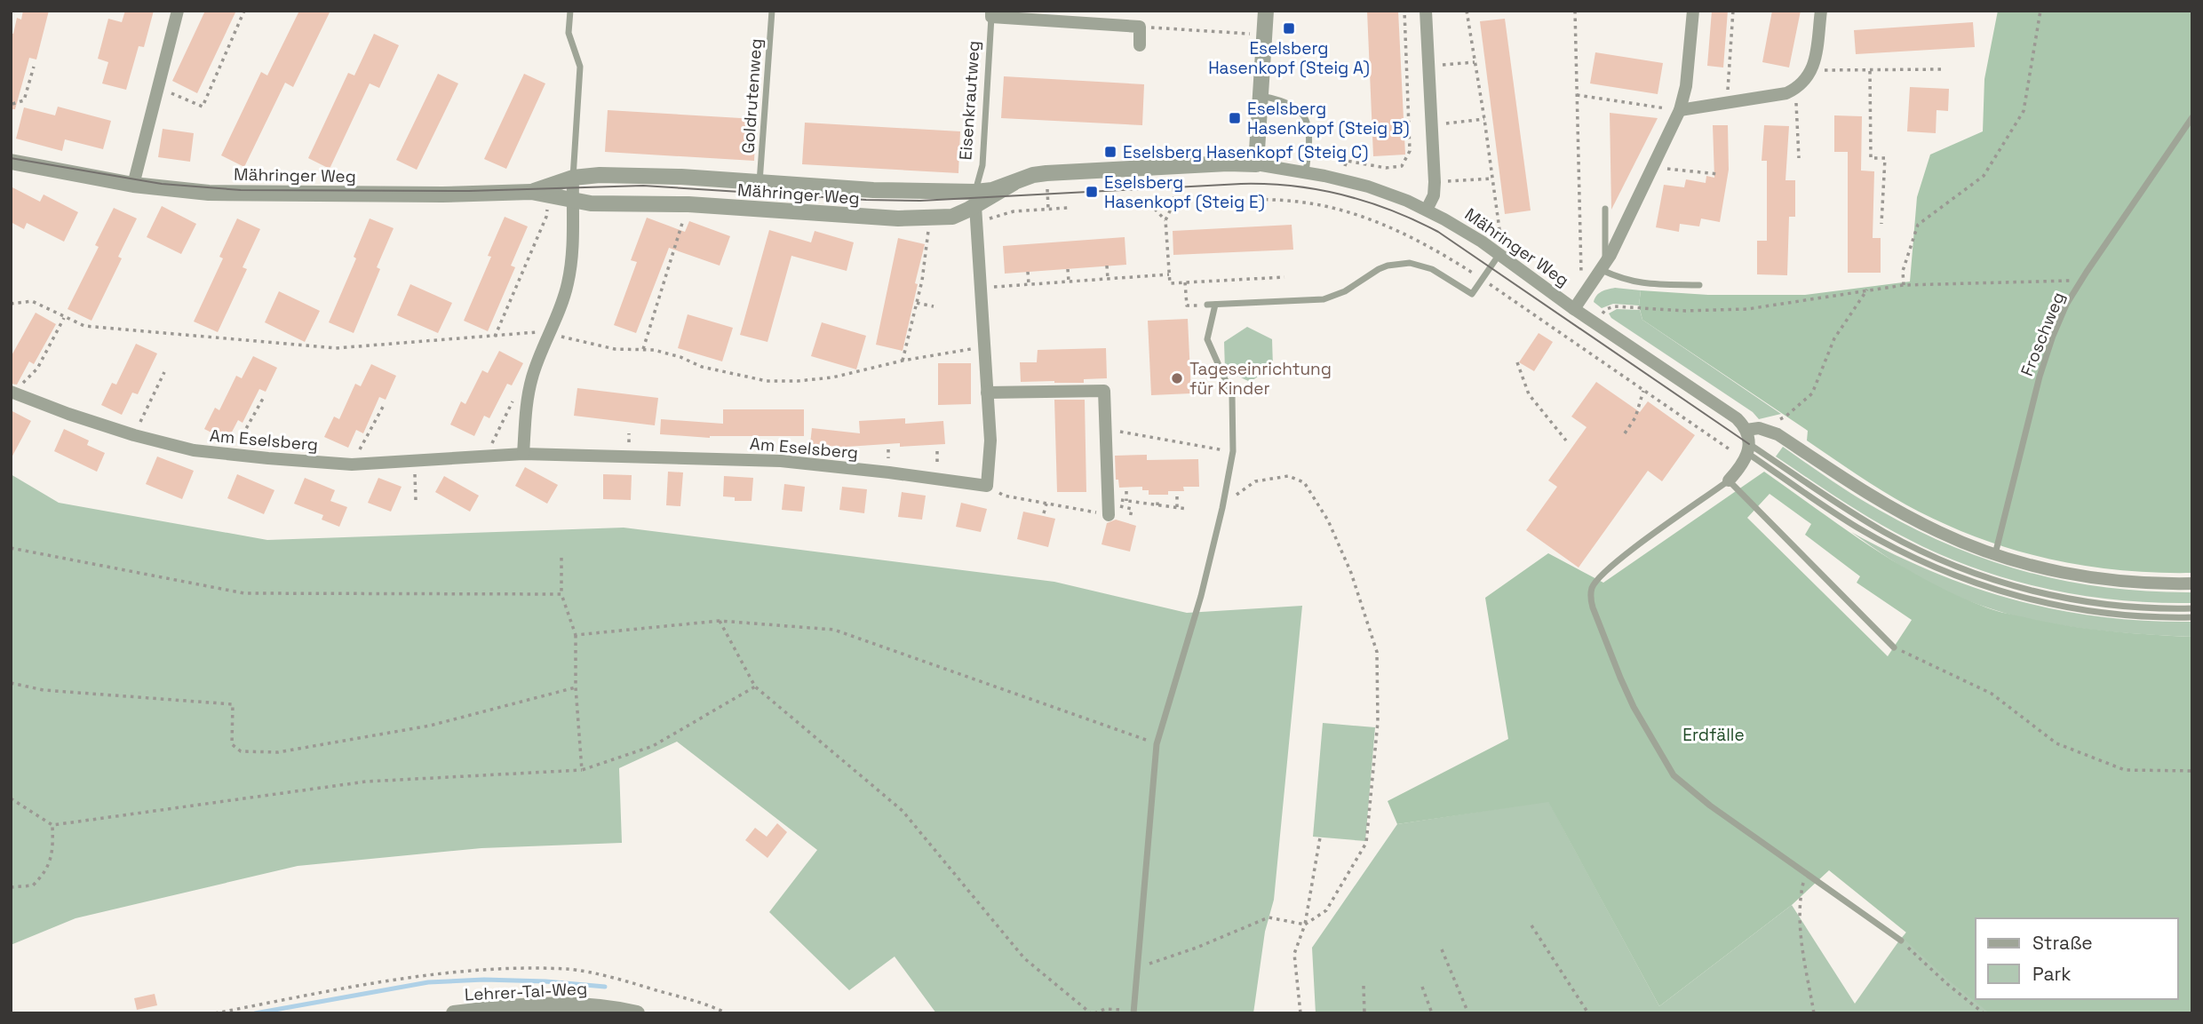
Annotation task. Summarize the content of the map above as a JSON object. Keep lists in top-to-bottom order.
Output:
{
  "streets": {
    "street": ["Mähringer Weg", "Am Eselsberg", "Lehrer-Tal-Weg"],
    "lane": ["Goldrutenweg", "Eisenkrautweg", "Froschweg"]
  },
  "crossings": [
    ["Goldrutenweg", "Mähringer Weg"],
    ["Eisenkrautweg", "Mähringer Weg"]
  ],
  "parks": ["Erdfälle"],
  "places": {
    "transit": [
      "Eselsberg Hasenkopf (Steig A)",
      "Eselsberg Hasenkopf (Steig B)",
      "Eselsberg Hasenkopf (Steig C)",
      "Eselsberg Hasenkopf (Steig E)"
    ],
    "other": ["Tageseinrichtung für Kinder"]
  },
  "legend": ["Straße", "Park"]
}
